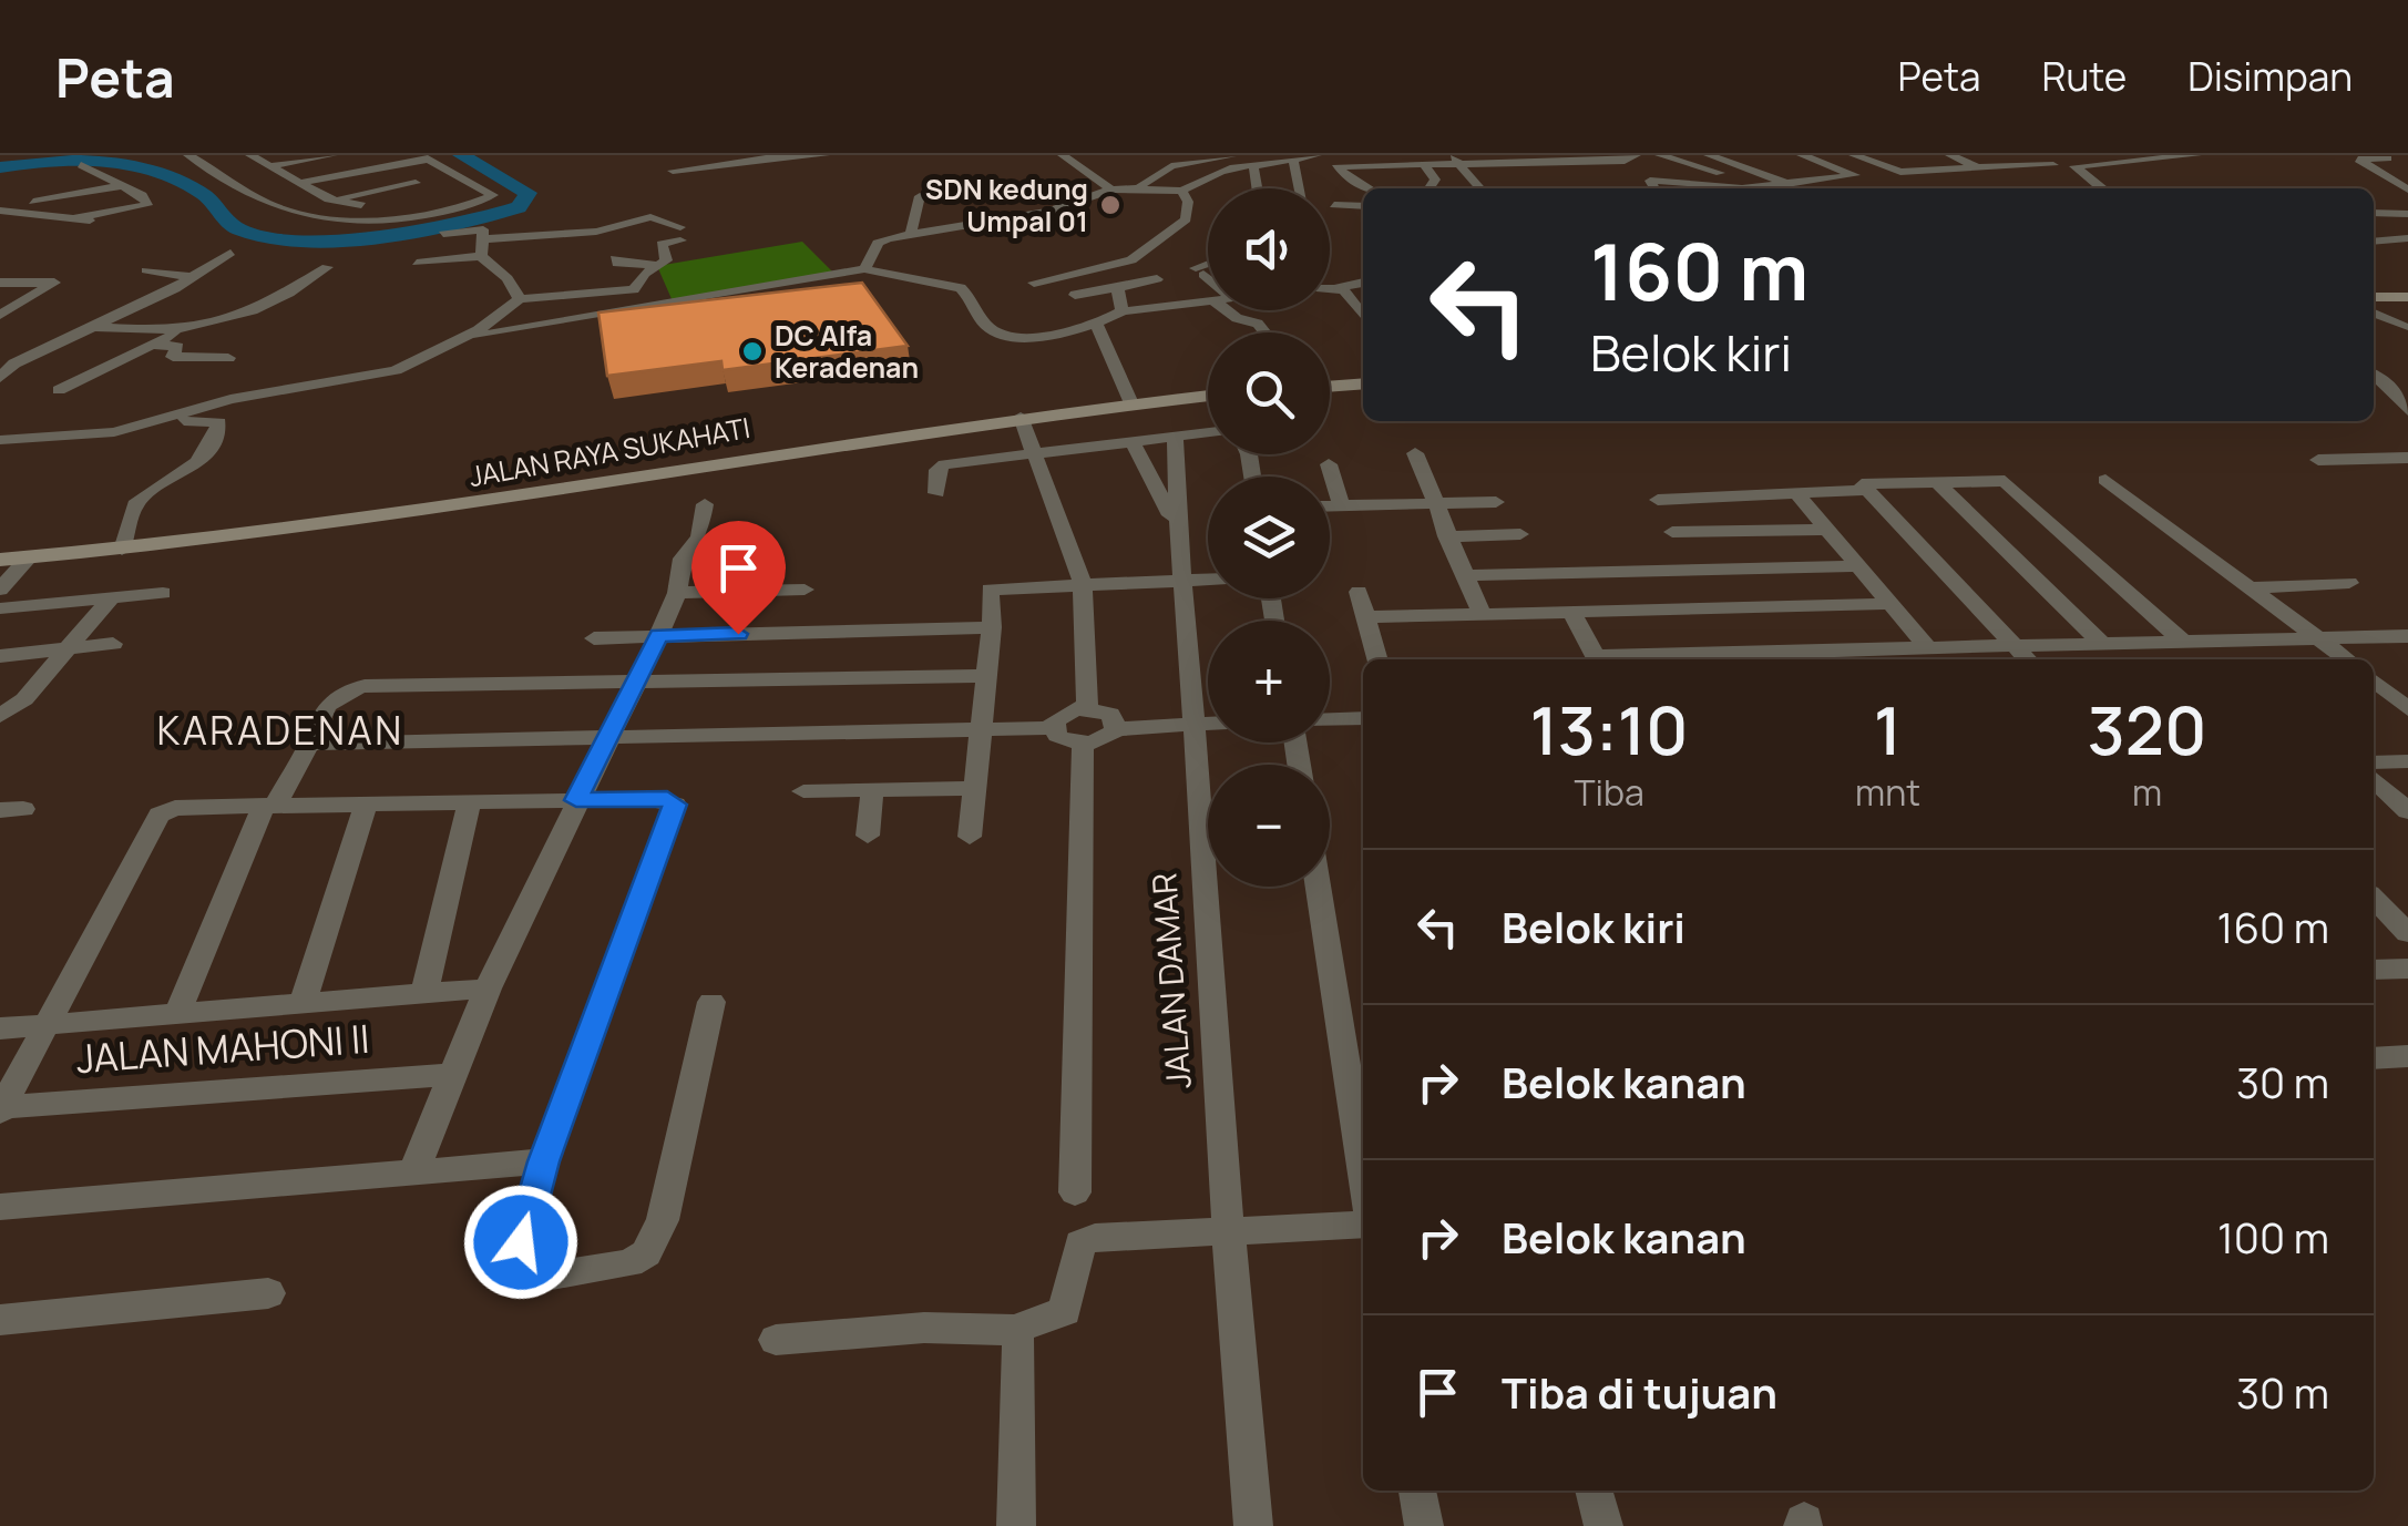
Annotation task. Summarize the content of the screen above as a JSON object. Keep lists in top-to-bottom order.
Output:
{
  "streets": {
    "main road": ["JALAN RAYA SUKAHATI"],
    "street": ["JALAN DAMAR", "JALAN MAHONI II"]
  },
  "districts": ["KARADENAN"],
  "places": ["SDN kedung Umpal 01", "DC Alfa Keradenan"],
  "page": {
    "header": "Peta",
    "nav": ["Peta", "Rute", "Disimpan"],
    "map_buttons": ["+", "−"],
    "turn": ["160 m", "Belok kiri"],
    "eta": [
      "13:10",
      "Tiba",
      "1",
      "mnt",
      "320",
      "m"
    ],
    "list": [
      {
        "name": "Belok kiri",
        "value": "160 m"
      },
      {
        "name": "Belok kanan",
        "value": "30 m"
      },
      {
        "name": "Belok kanan",
        "value": "100 m"
      },
      {
        "name": "Tiba di tujuan",
        "value": "30 m"
      }
    ]
  }
}
